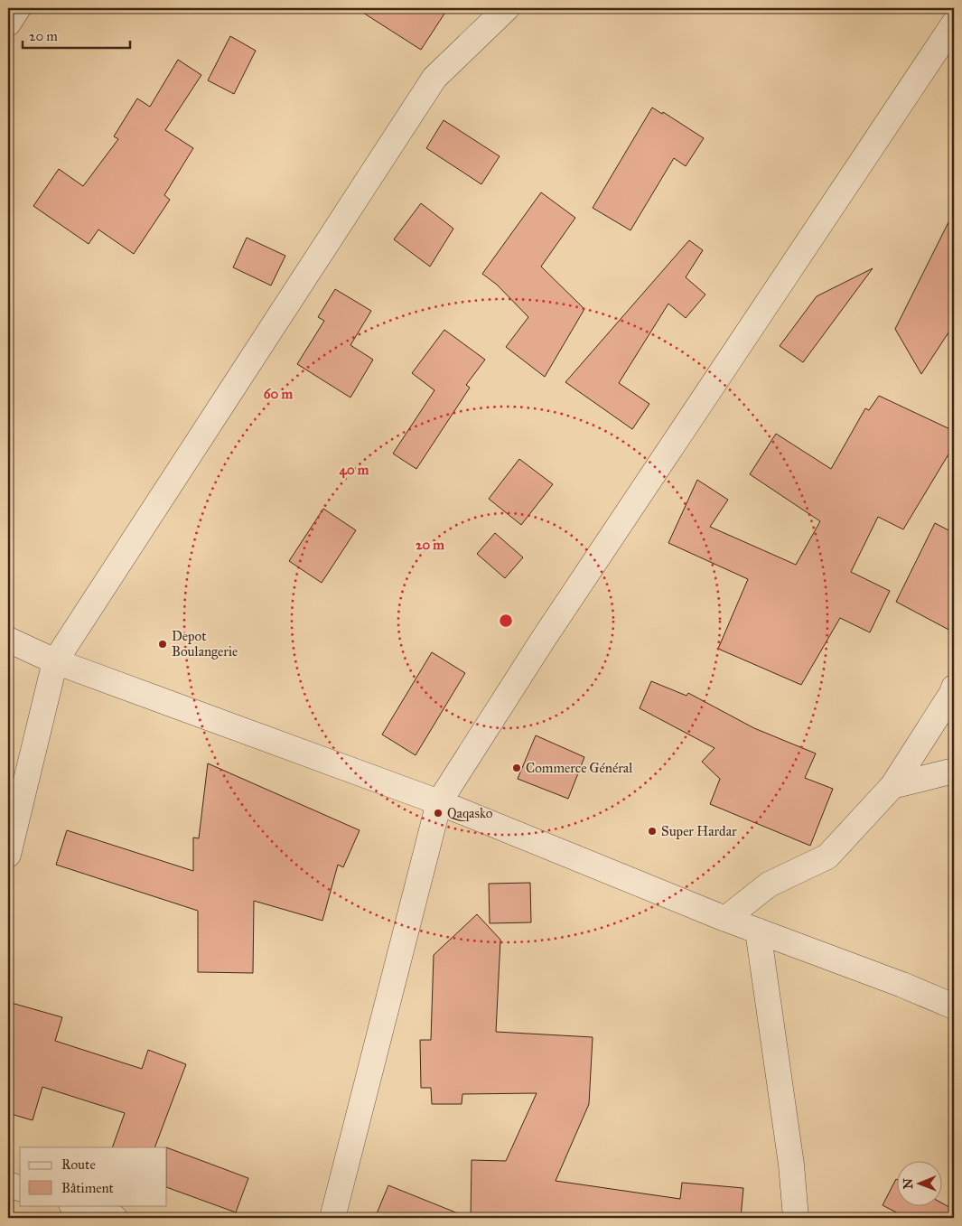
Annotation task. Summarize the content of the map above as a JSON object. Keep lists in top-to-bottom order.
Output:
{
  "places": [
    "Depot Boulangerie",
    "Commerce Général",
    "Qaqasko",
    "Super Hardar"
  ],
  "legend": ["Route", "Bâtiment"],
  "scale_bar": "20 m",
  "north": "left",
  "rings": ["60 m", "40 m", "20 m"]
}
